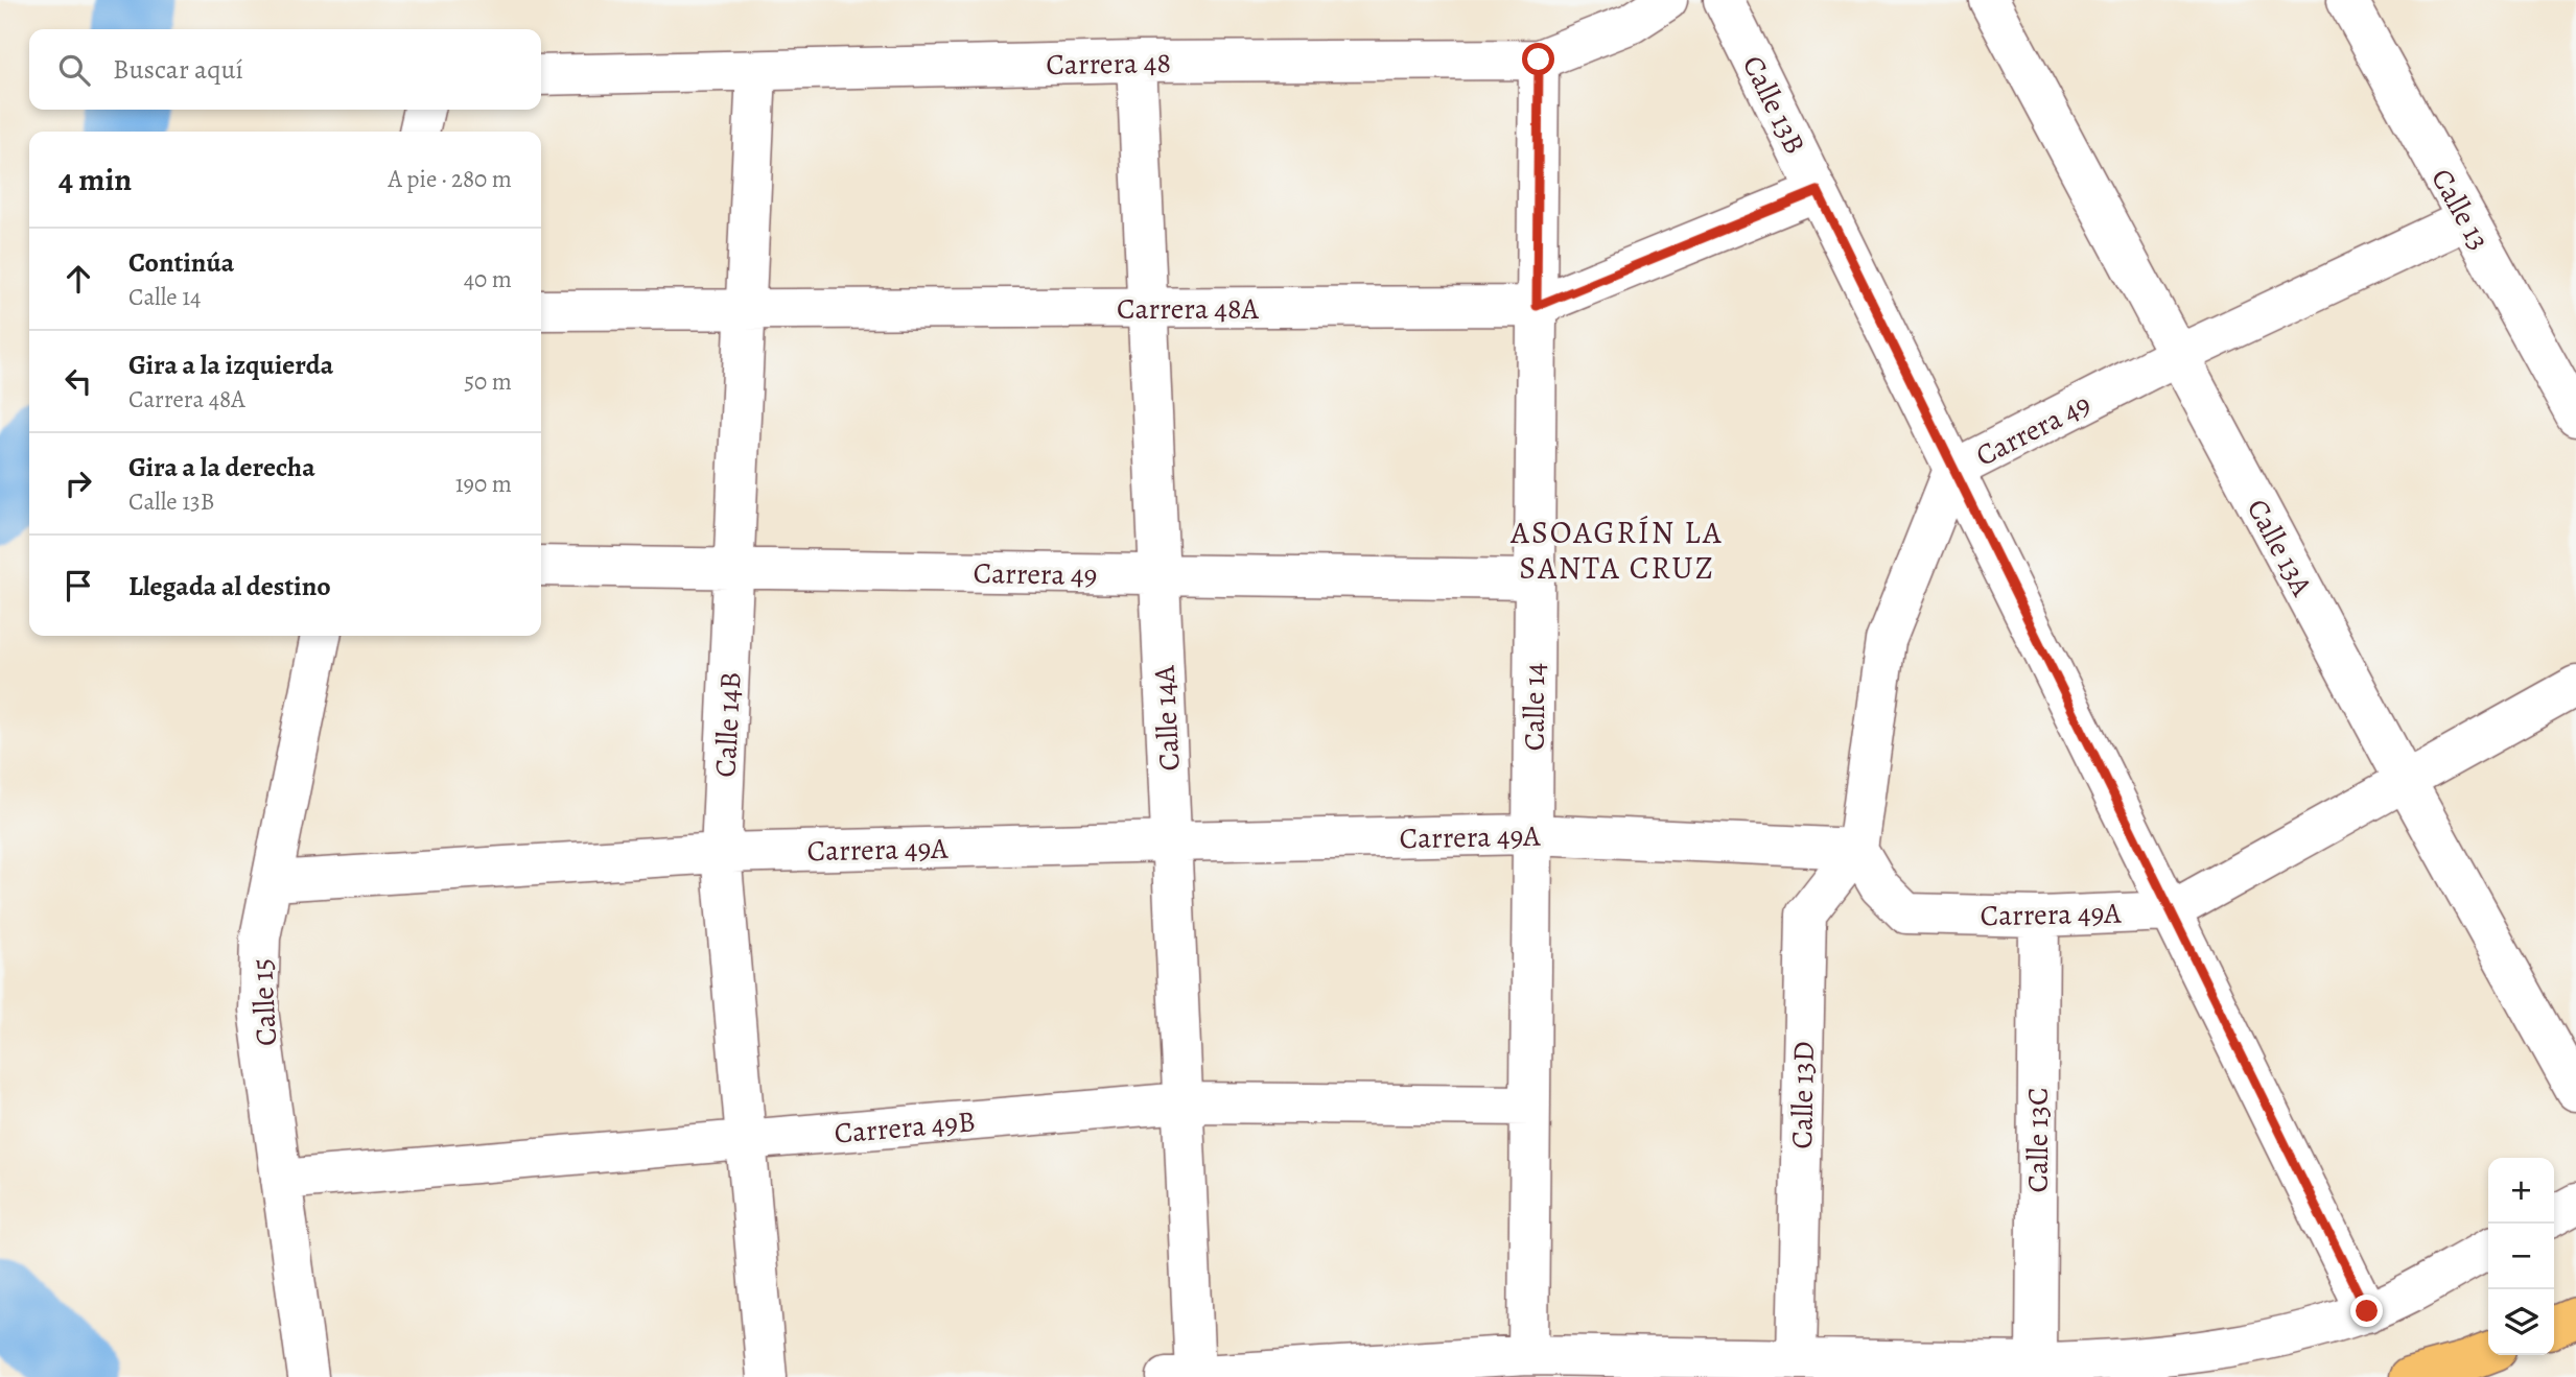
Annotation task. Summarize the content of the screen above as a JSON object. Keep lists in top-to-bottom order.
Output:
{
  "streets": {
    "street": [
      "Carrera 48",
      "Calle 13B",
      "Calle 13",
      "Carrera 48A",
      "Carrera 49",
      "Calle 13A",
      "Calle 14",
      "Calle 14A",
      "Calle 14B",
      "Carrera 49A",
      "Calle 15",
      "Calle 13D",
      "Carrera 49B",
      "Calle 13C"
    ]
  },
  "crossings": [
    ["Carrera 48", "Calle 14"],
    ["Carrera 48", "Calle 14A"],
    ["Carrera 48", "Calle 14B"],
    ["Calle 13B", "Carrera 48A"],
    ["Calle 13B", "Carrera 49"],
    ["Calle 13B", "Carrera 49A"],
    ["Calle 13", "Carrera 49"],
    ["Carrera 48A", "Calle 14"],
    ["Carrera 48A", "Calle 14A"],
    ["Carrera 48A", "Calle 14B"],
    ["Carrera 49", "Calle 13A"],
    ["Carrera 49", "Calle 14"],
    ["Carrera 49", "Calle 14A"],
    ["Carrera 49", "Calle 14B"],
    ["Carrera 49", "Carrera 49A"],
    ["Carrera 49", "Calle 13D"],
    ["Calle 13A", "Carrera 49A"],
    ["Calle 14", "Carrera 49A"],
    ["Calle 14", "Carrera 49B"],
    ["Calle 14A", "Carrera 49A"],
    ["Calle 14A", "Carrera 49B"],
    ["Calle 14B", "Carrera 49A"],
    ["Calle 14B", "Carrera 49B"],
    ["Carrera 49A", "Calle 15"],
    ["Carrera 49A", "Calle 13D"],
    ["Carrera 49A", "Calle 13C"],
    ["Calle 15", "Carrera 49B"]
  ],
  "districts": ["ASOAGRÍN LA SANTA CRUZ"],
  "page": {
    "search": "Buscar aquí",
    "heading": ["4 min", "A pie · 280 m"],
    "list": [
      ["Continúa", "Calle 14", "40 m"],
      ["Gira a la izquierda", "Carrera 48A", "50 m"],
      ["Gira a la derecha", "Calle 13B", "190 m"],
      "Llegada al destino"
    ],
    "map_buttons": ["+", "−"]
  }
}
